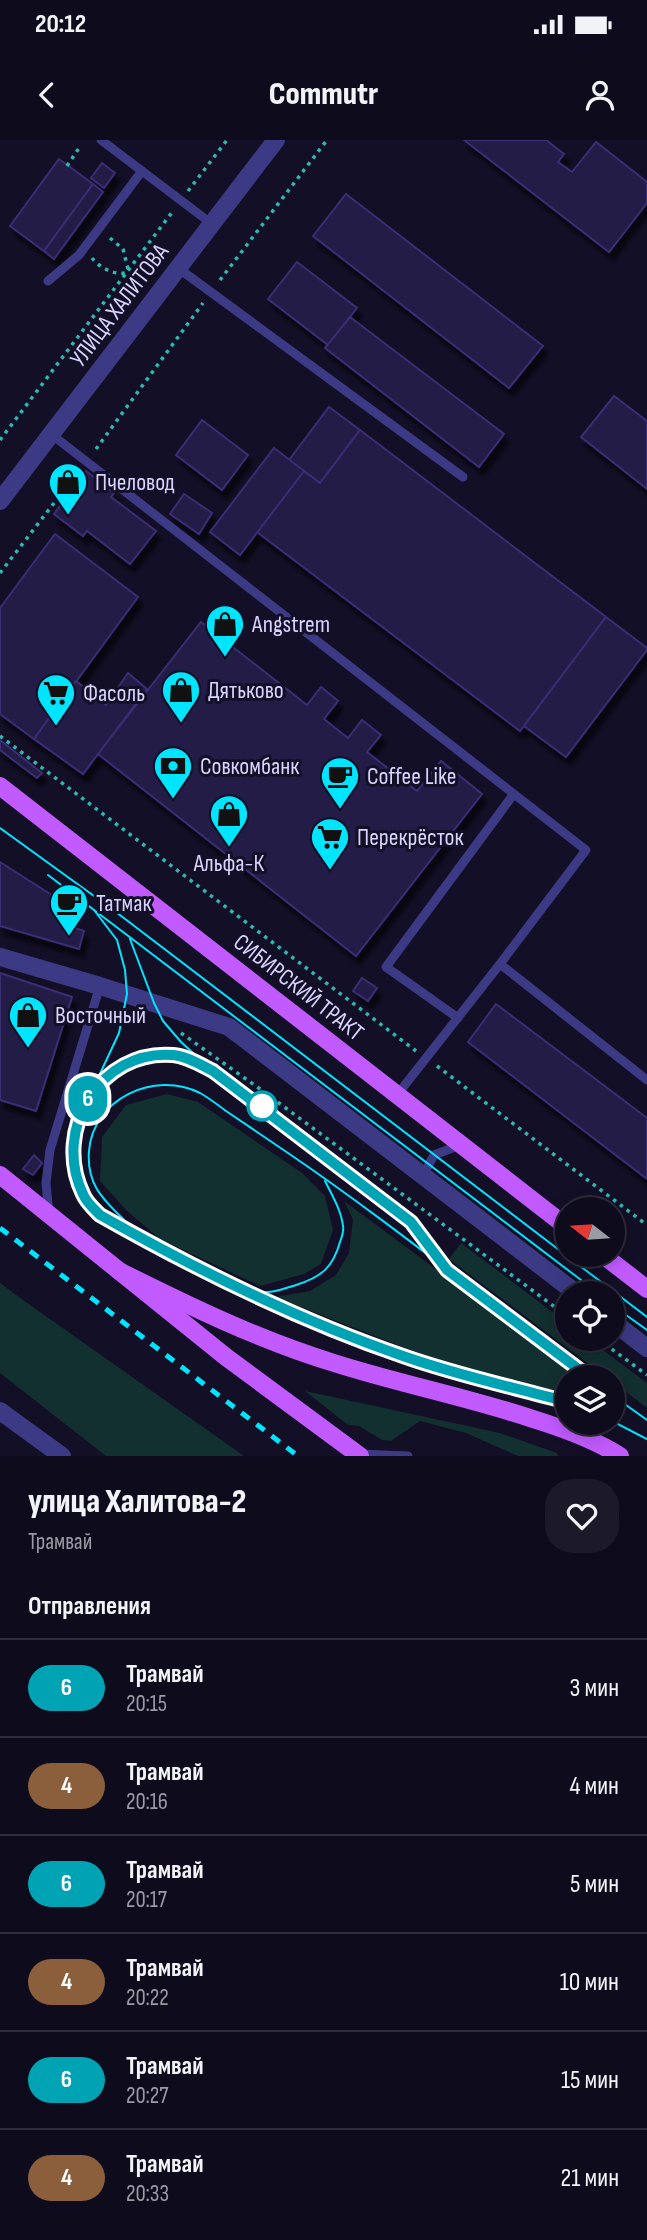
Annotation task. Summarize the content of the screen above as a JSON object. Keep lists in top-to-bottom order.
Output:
{
  "streets": {
    "main road": ["СИБИРСКИЙ ТРАКТ"],
    "street": ["УЛИЦА ХАЛИТОВА"]
  },
  "places": {
    "shop": [
      "Пчеловод",
      "Angstrem",
      "Дятьково",
      "Альфа-К",
      "Восточный"
    ],
    "supermarket": ["Фасоль", "Перекрёсток"],
    "bank": ["Совкомбанк"],
    "cafe": ["Coffee Like", "Татмак"]
  },
  "lines": ["tram line 6"],
  "north": "left",
  "page": {
    "status": "20:12",
    "header": "Commutr",
    "on_map": "6",
    "heading": [
      ["улица Халитова-2", "Трамвай"],
      "Отправления"
    ],
    "list": [
      {
        "mark": "6",
        "name": "Трамвай",
        "note": "20:15",
        "value": "3 мин"
      },
      {
        "mark": "4",
        "name": "Трамвай",
        "note": "20:16",
        "value": "4 мин"
      },
      {
        "mark": "6",
        "name": "Трамвай",
        "note": "20:17",
        "value": "5 мин"
      },
      {
        "mark": "4",
        "name": "Трамвай",
        "note": "20:22",
        "value": "10 мин"
      },
      {
        "mark": "6",
        "name": "Трамвай",
        "note": "20:27",
        "value": "15 мин"
      },
      {
        "mark": "4",
        "name": "Трамвай",
        "note": "20:33",
        "value": "21 мин"
      }
    ]
  }
}
